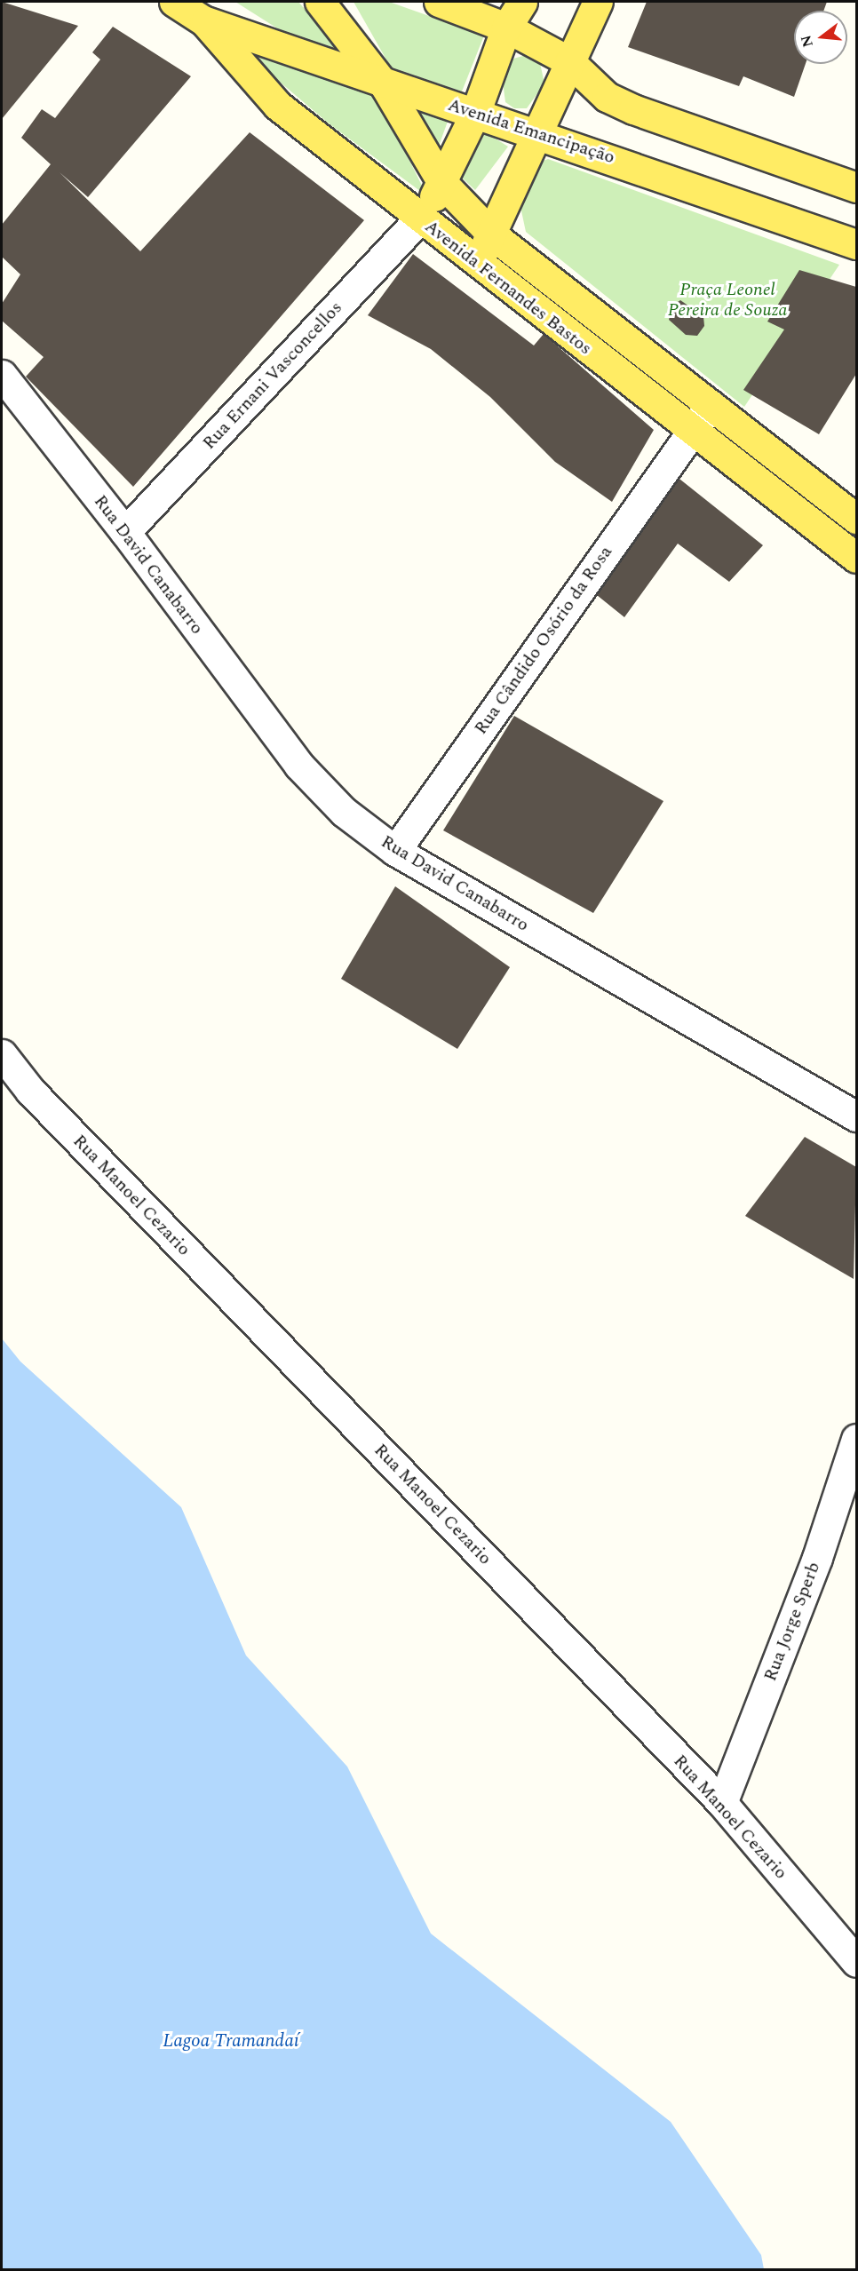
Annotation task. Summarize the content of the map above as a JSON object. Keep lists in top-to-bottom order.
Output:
{
  "streets": {
    "main road": ["Avenida Emancipação", "Avenida Fernandes Bastos"],
    "street": [
      "Rua Ernani Vasconcellos",
      "Rua David Canabarro",
      "Rua Cândido Osório da Rosa",
      "Rua Manoel Cezario",
      "Rua Jorge Sperb"
    ]
  },
  "crossings": [
    ["Avenida Emancipação", "Avenida Fernandes Bastos"],
    ["Avenida Fernandes Bastos", "Rua Ernani Vasconcellos"],
    ["Avenida Fernandes Bastos", "Rua Cândido Osório da Rosa"],
    ["Rua Ernani Vasconcellos", "Rua David Canabarro"],
    ["Rua David Canabarro", "Rua Cândido Osório da Rosa"],
    ["Rua Manoel Cezario", "Rua Jorge Sperb"]
  ],
  "water": ["Lagoa Tramandaí"],
  "parks": ["Praça Leonel Pereira de Souza"],
  "north": "left"
}
